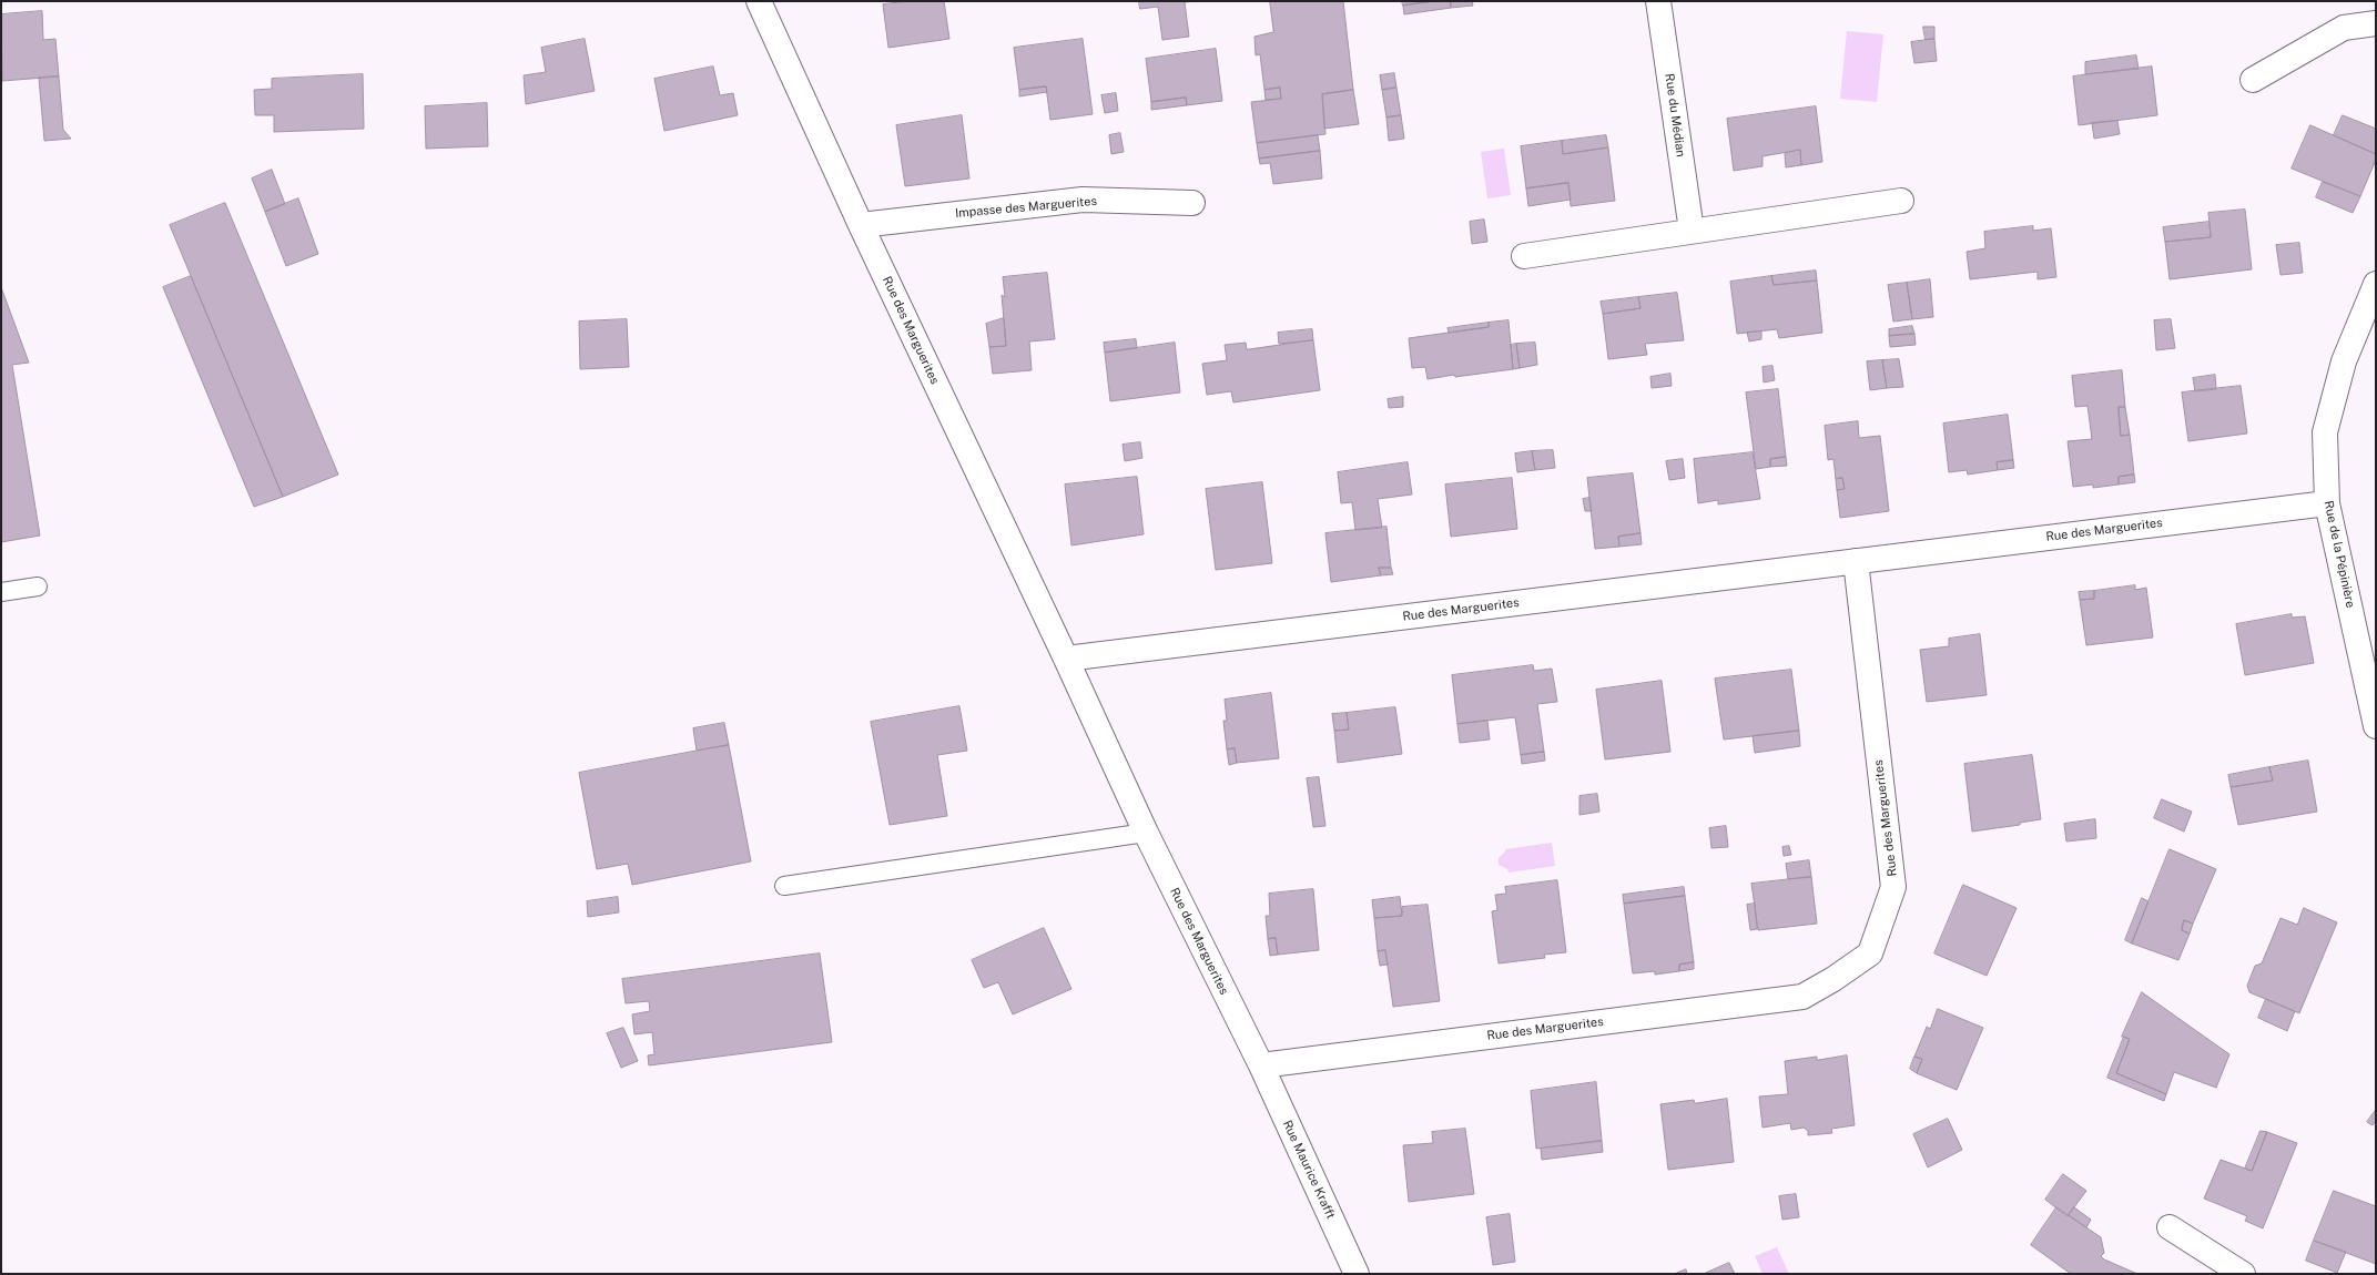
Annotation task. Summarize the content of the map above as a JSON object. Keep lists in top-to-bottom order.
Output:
{
  "streets": {
    "street": [
      "Rue du Médian",
      "Impasse des Marguerites",
      "Rue des Marguerites",
      "Rue de la Pépinière",
      "Rue Maurice Krafft"
    ]
  },
  "crossings": [
    ["Impasse des Marguerites", "Rue des Marguerites"],
    ["Rue des Marguerites", "Rue de la Pépinière"],
    ["Rue des Marguerites", "Rue Maurice Krafft"]
  ]
}
